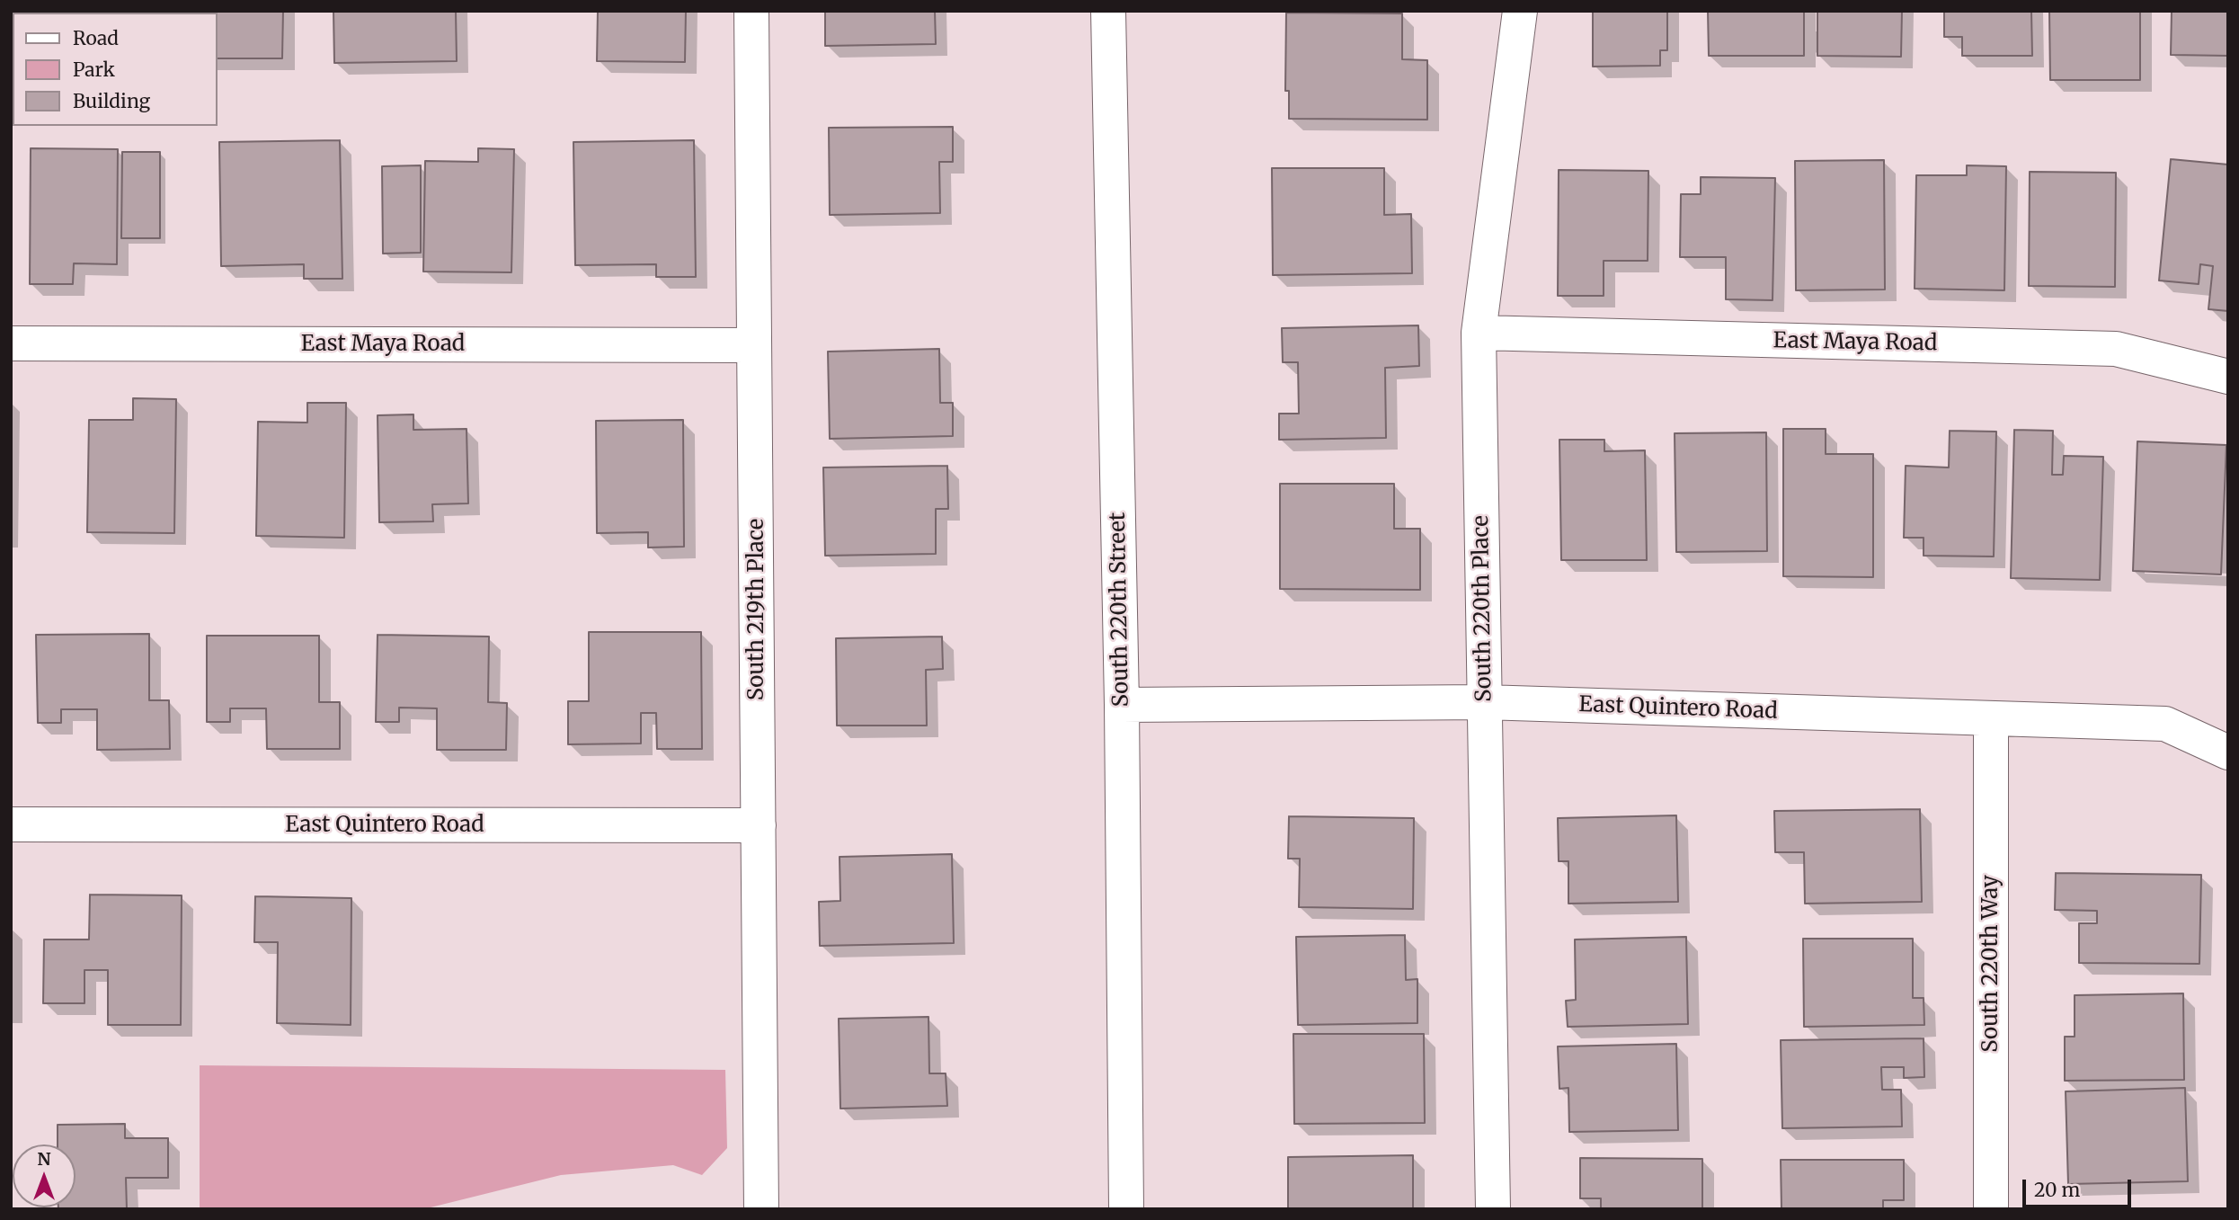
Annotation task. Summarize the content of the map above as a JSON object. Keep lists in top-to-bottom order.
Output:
{
  "streets": {
    "street": [
      "East Maya Road",
      "South 220th Place",
      "South 219th Place",
      "South 220th Street",
      "East Quintero Road",
      "South 220th Way"
    ]
  },
  "crossings": [
    ["East Maya Road", "South 220th Place"],
    ["East Maya Road", "South 219th Place"],
    ["South 220th Place", "East Quintero Road"],
    ["South 219th Place", "East Quintero Road"],
    ["South 220th Street", "East Quintero Road"],
    ["East Quintero Road", "South 220th Way"]
  ],
  "legend": ["Road", "Park", "Building"],
  "scale_bar": "20 m",
  "north": "top"
}
